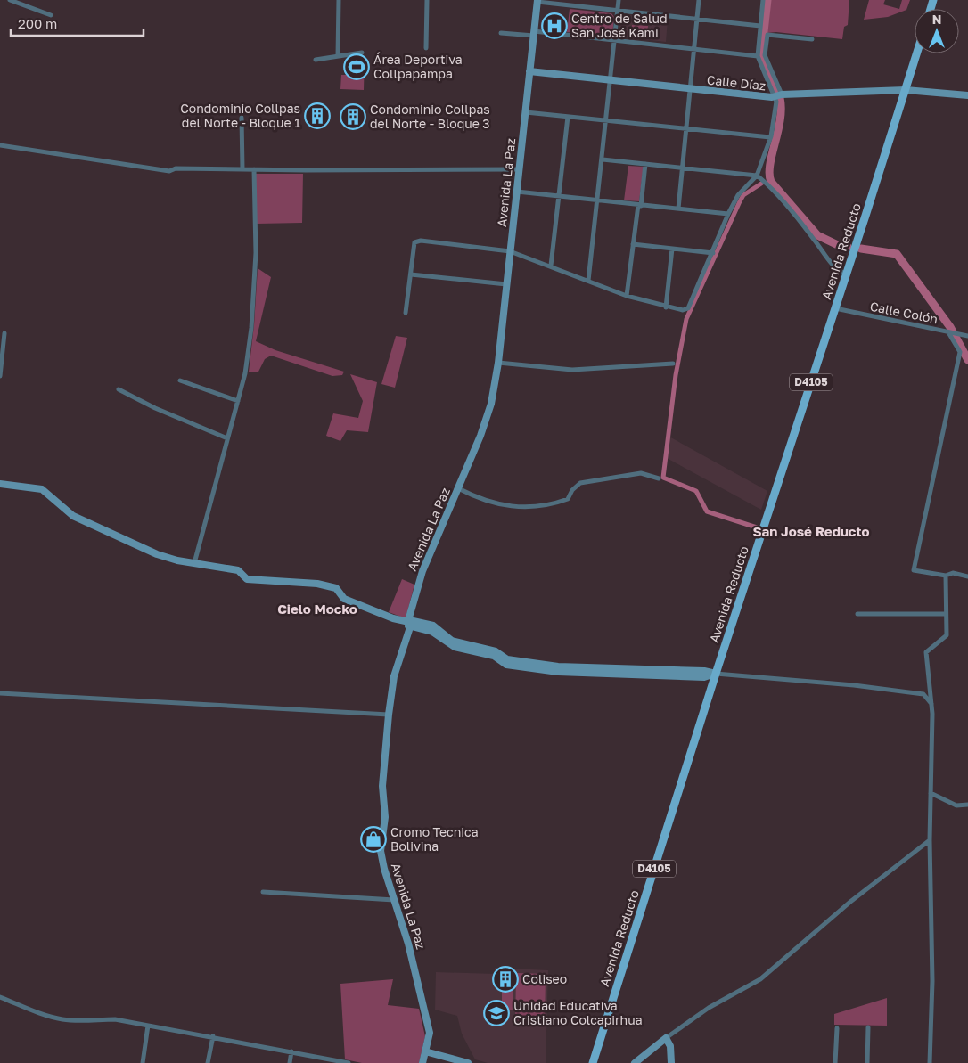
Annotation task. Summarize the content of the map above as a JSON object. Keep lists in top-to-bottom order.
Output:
{
  "streets": {
    "main road": [
      "Calle Díaz",
      "Avenida La Paz",
      "Avenida Reducto",
      "D4105"
    ],
    "street": ["Calle Colón"]
  },
  "crossings": [
    ["Calle Díaz", "Avenida La Paz"],
    ["Calle Díaz", "Avenida Reducto"],
    ["Avenida Reducto", "Calle Colón"]
  ],
  "districts": ["San José Reducto", "Cielo Mocko"],
  "places": {
    "hospital": ["Centro de Salud San José Kami"],
    "sports": ["Área Deportiva Collpapampa"],
    "building": ["Condominio Collpas del Norte - Bloque 1", "Condominio Collpas del Norte - Bloque 3", "Coliseo"],
    "shop": ["Cromo Tecnica Bolivina"],
    "school or university": ["Unidad Educativa Cristiano Colcapirhua"]
  },
  "scale_bar": "200 m",
  "north": "top"
}
